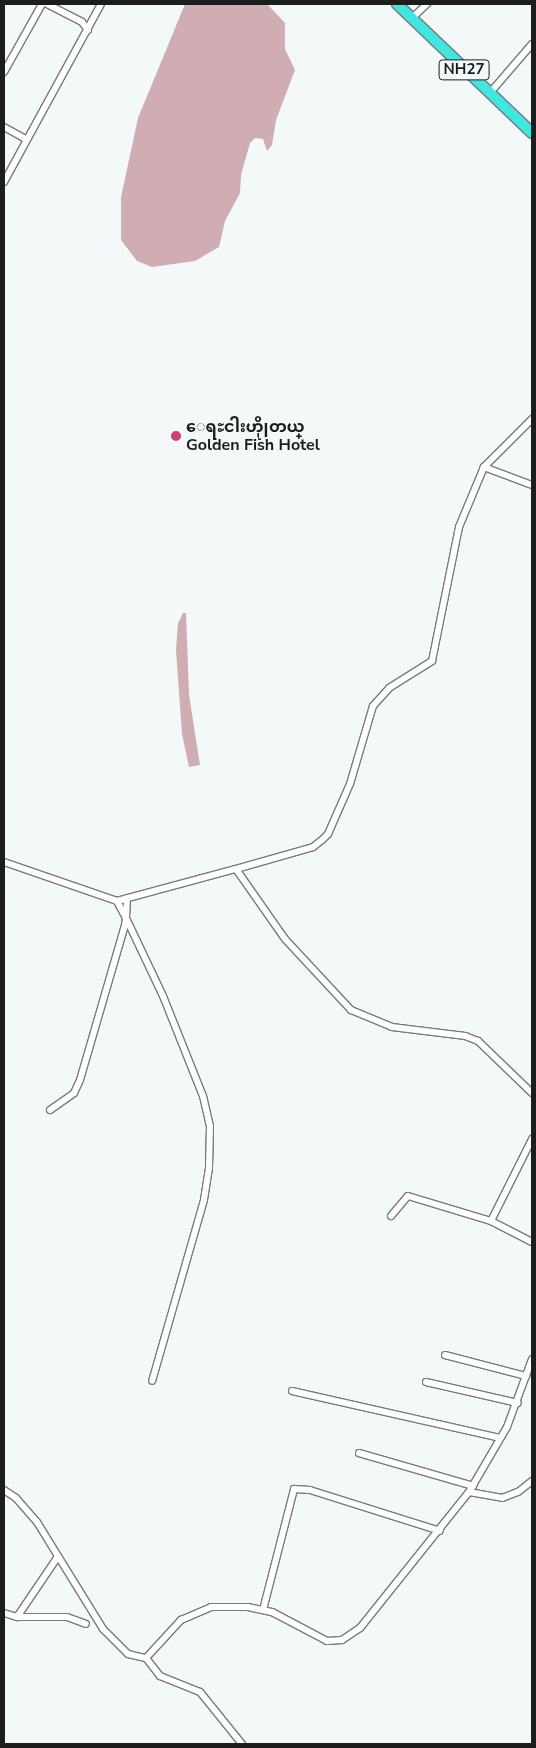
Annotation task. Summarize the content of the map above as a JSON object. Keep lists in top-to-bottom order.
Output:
{
  "streets": {
    "highway": ["NH27"]
  },
  "places": ["ေရႊငါးဟိုုတယ္ Golden Fish Hotel"]
}
